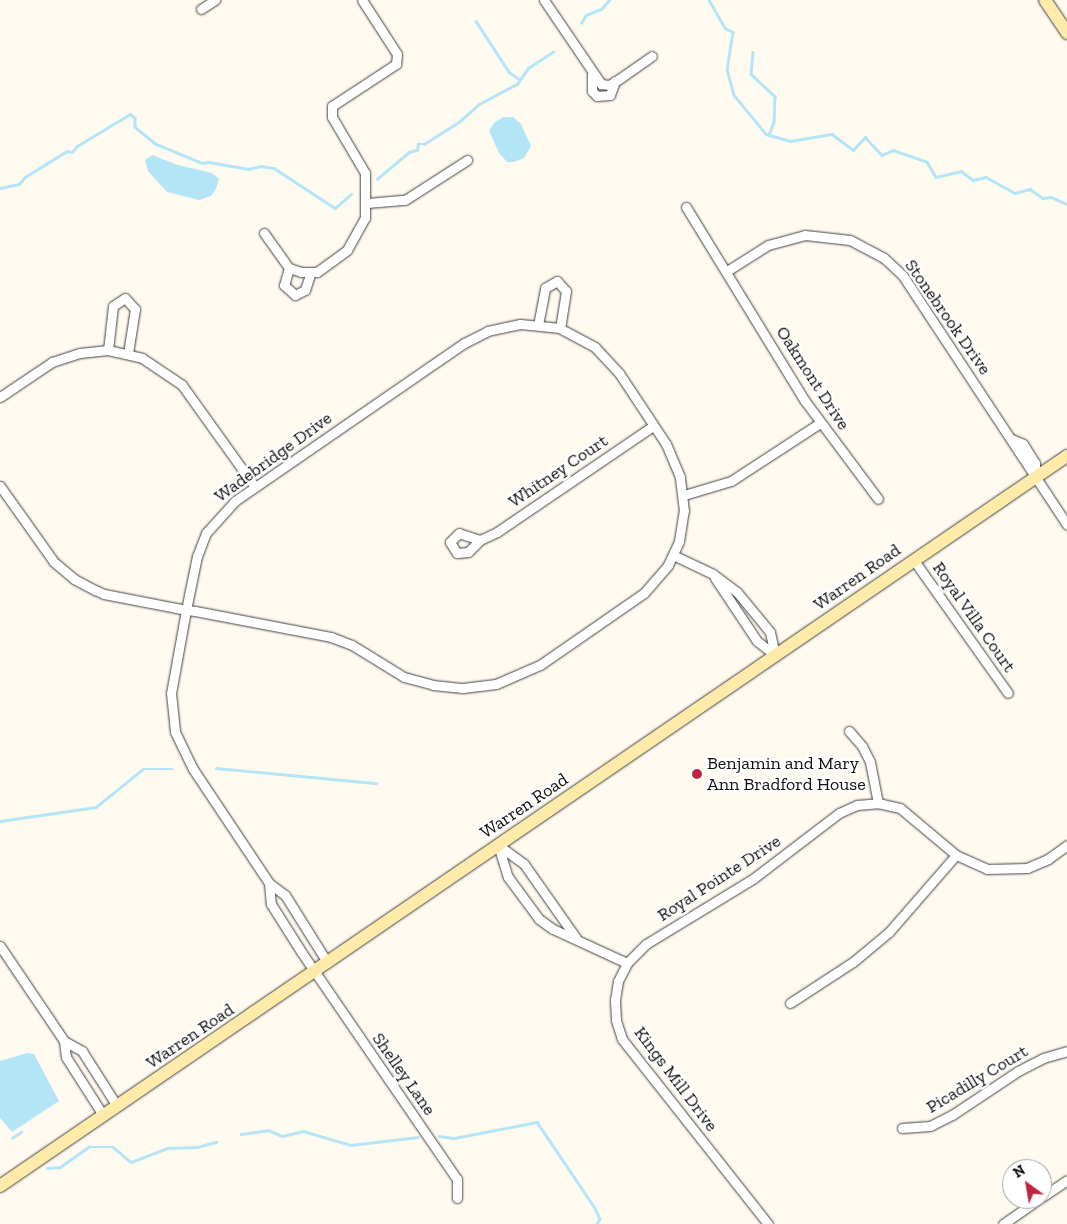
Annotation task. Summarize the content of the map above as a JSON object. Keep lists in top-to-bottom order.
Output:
{
  "streets": {
    "street": [
      "Stonebrook Drive",
      "Oakmont Drive",
      "Wadebridge Drive",
      "Whitney Court",
      "Warren Road",
      "Royal Villa Court",
      "Royal Pointe Drive",
      "Shelley Lane",
      "Kings Mill Drive",
      "Picadilly Court"
    ]
  },
  "crossings": [
    ["Stonebrook Drive", "Oakmont Drive"],
    ["Stonebrook Drive", "Warren Road"],
    ["Wadebridge Drive", "Whitney Court"],
    ["Wadebridge Drive", "Warren Road"],
    ["Wadebridge Drive", "Shelley Lane"],
    ["Warren Road", "Royal Villa Court"],
    ["Warren Road", "Shelley Lane"],
    ["Royal Pointe Drive", "Kings Mill Drive"]
  ],
  "places": ["Benjamin and Mary Ann Bradford House"],
  "north": "top left"
}
